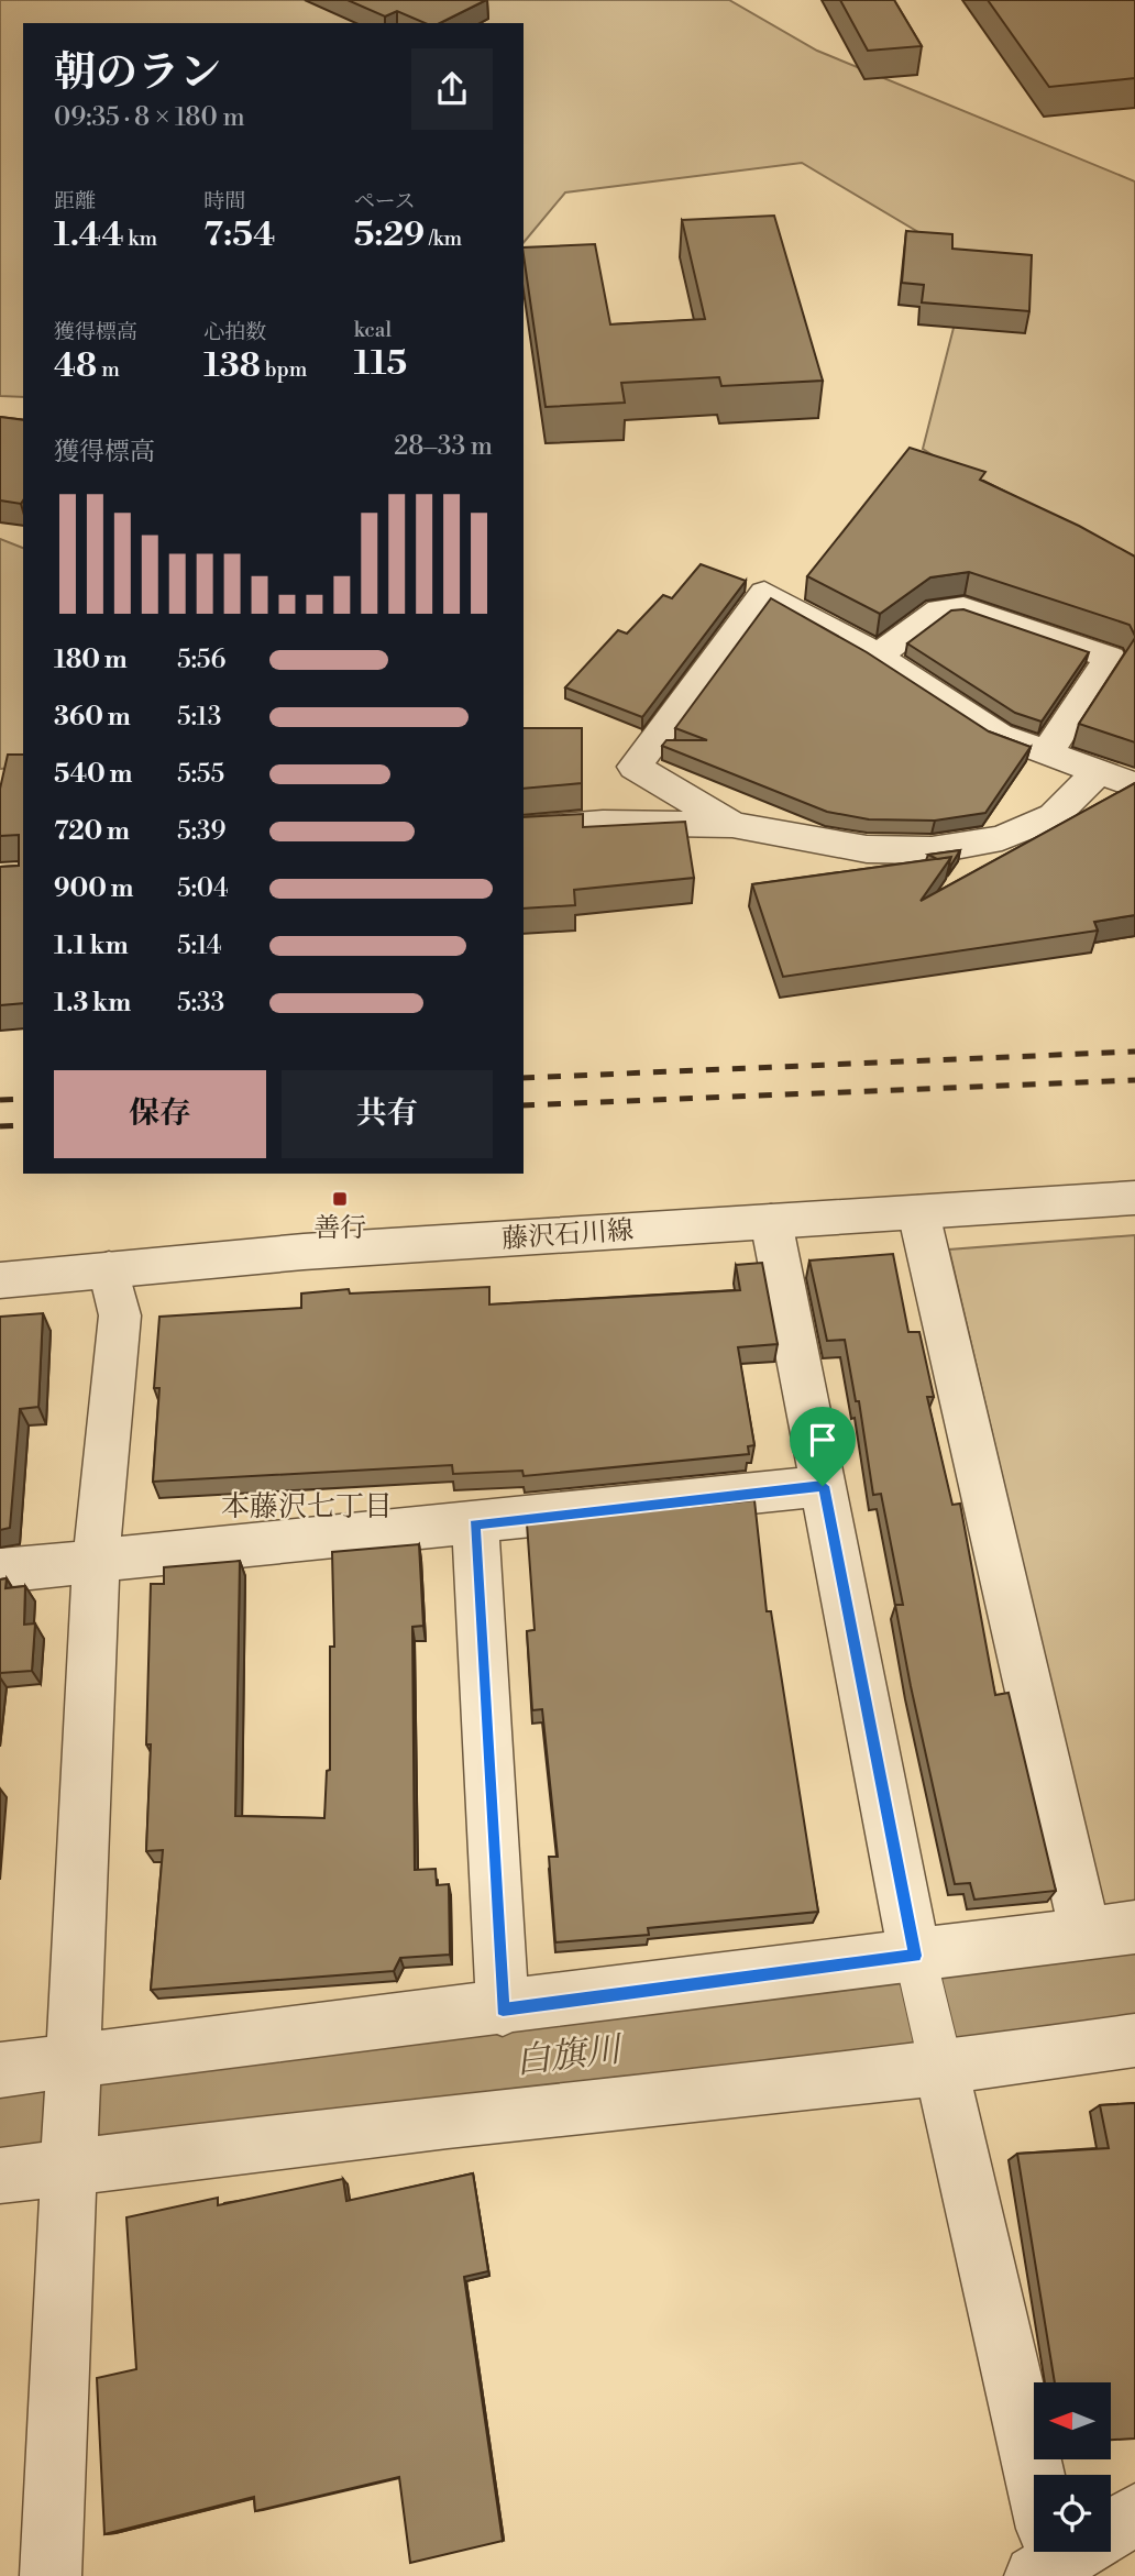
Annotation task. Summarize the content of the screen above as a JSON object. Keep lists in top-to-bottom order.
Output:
{
  "streets": {
    "street": ["藤沢石川線"]
  },
  "districts": ["本藤沢七丁目"],
  "water": ["白旗川"],
  "places": {
    "transit": ["善行"]
  },
  "north": "left",
  "page": {
    "heading": ["朝のラン", "09:35 · 8 × 180 m"],
    "stats": [
      ["距離", "1.44 km"],
      ["時間", "7:54"],
      ["ペース", "5:29 /km"],
      ["獲得標高", "48 m"],
      ["心拍数", "138 bpm"],
      ["kcal", "115"]
    ],
    "chart": ["獲得標高", "28–33 m"],
    "list": [
      {
        "name": "180 m",
        "note": "5:56"
      },
      {
        "name": "360 m",
        "note": "5:13"
      },
      {
        "name": "540 m",
        "note": "5:55"
      },
      {
        "name": "720 m",
        "note": "5:39"
      },
      {
        "name": "900 m",
        "note": "5:04"
      },
      {
        "name": "1.1 km",
        "note": "5:14"
      },
      {
        "name": "1.3 km",
        "note": "5:33"
      }
    ],
    "buttons": ["保存", "共有"]
  }
}
